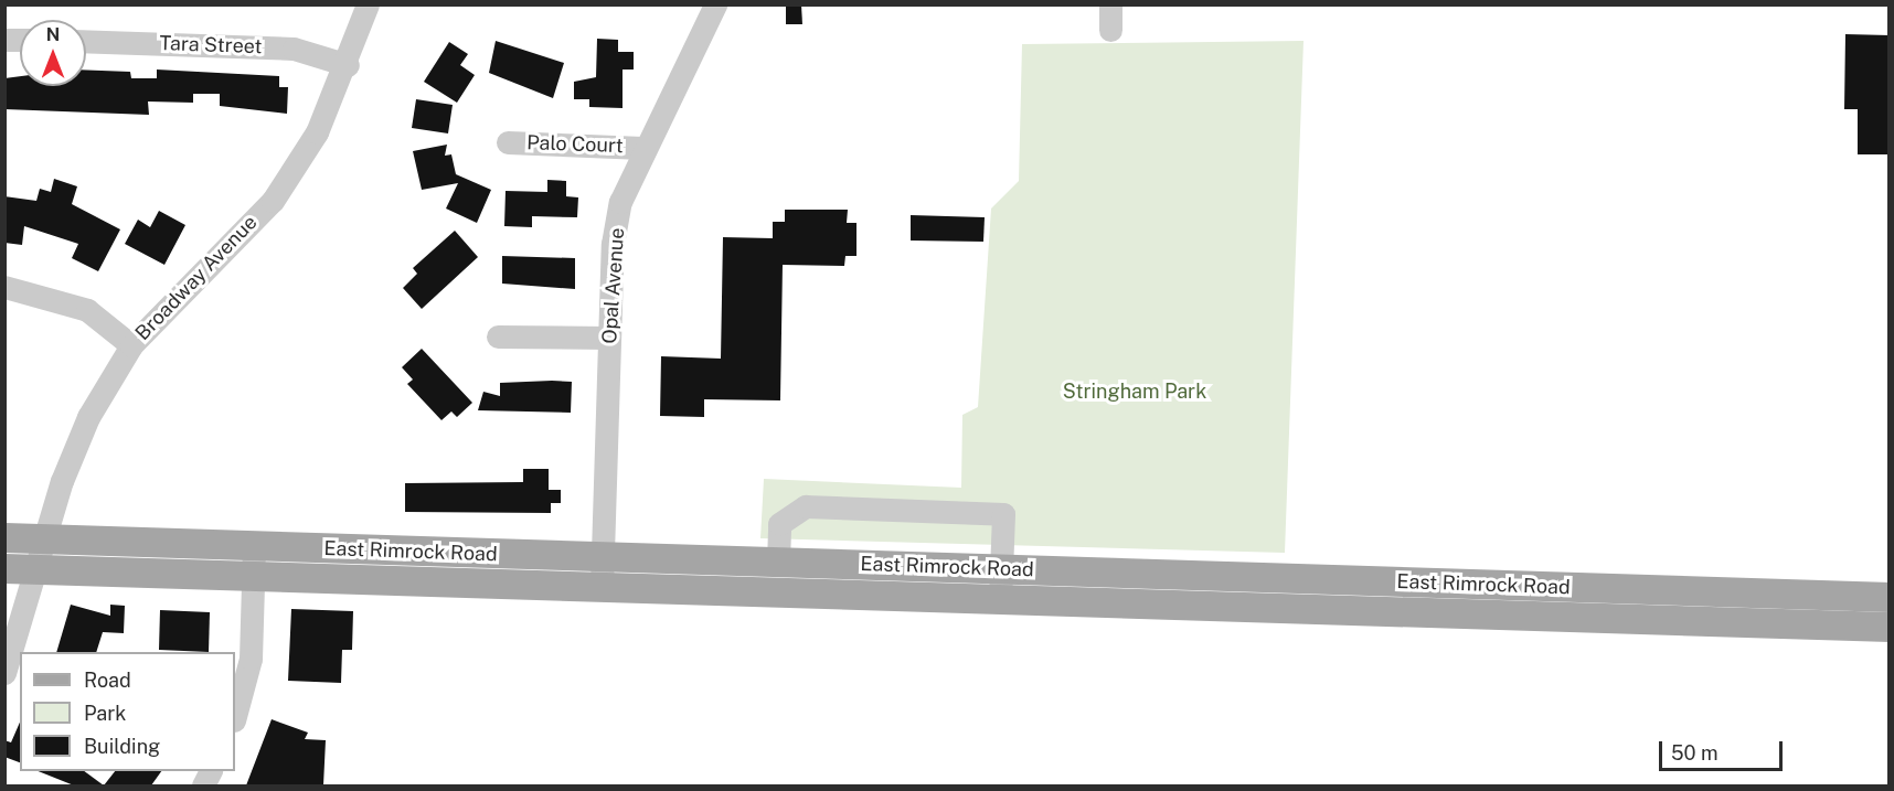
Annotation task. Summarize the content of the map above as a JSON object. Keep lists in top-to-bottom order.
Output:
{
  "streets": {
    "main road": ["East Rimrock Road"],
    "street": [
      "Tara Street",
      "Palo Court",
      "Broadway Avenue",
      "Opal Avenue"
    ]
  },
  "crossings": [
    ["Tara Street", "Broadway Avenue"],
    ["Palo Court", "Opal Avenue"],
    ["Broadway Avenue", "East Rimrock Road"],
    ["Opal Avenue", "East Rimrock Road"]
  ],
  "parks": ["Stringham Park"],
  "legend": ["Road", "Park", "Building"],
  "scale_bar": "50 m",
  "north": "top"
}
